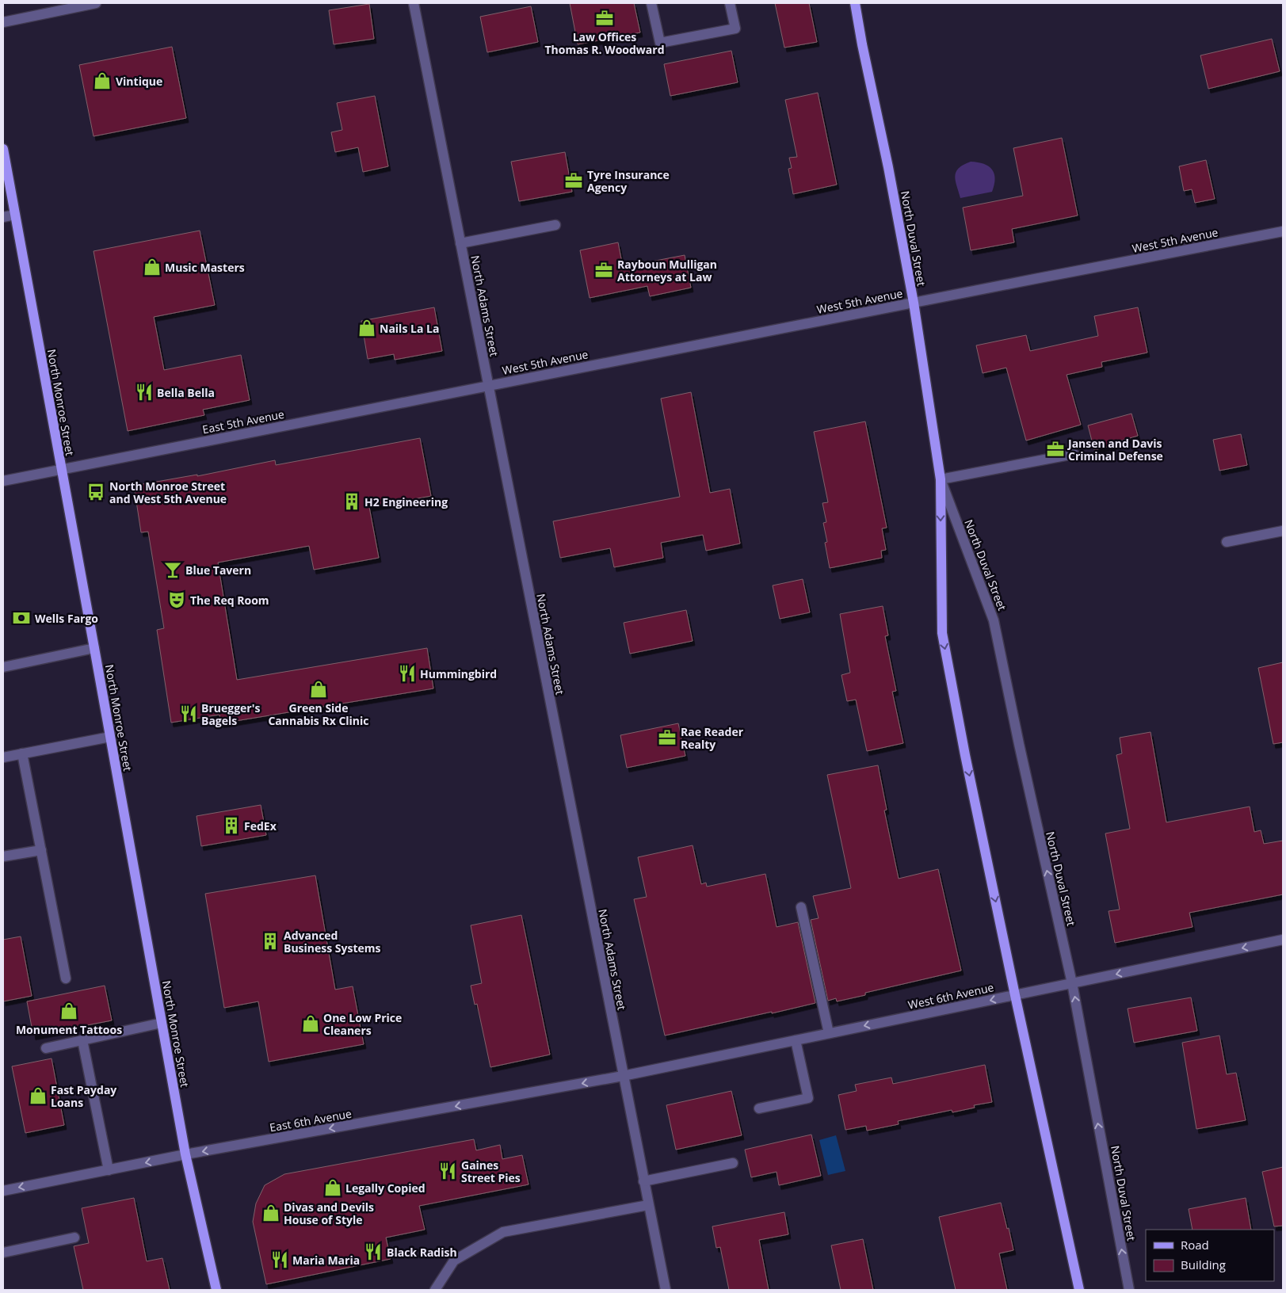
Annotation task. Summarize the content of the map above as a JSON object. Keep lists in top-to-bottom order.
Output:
{
  "streets": {
    "main road": ["North Duval Street", "North Monroe Street"],
    "street": [
      "West 5th Avenue",
      "North Adams Street",
      "East 5th Avenue",
      "West 6th Avenue",
      "East 6th Avenue"
    ]
  },
  "crossings": [
    ["North Duval Street", "West 5th Avenue"],
    ["North Duval Street", "West 6th Avenue"],
    ["West 5th Avenue", "North Adams Street"],
    ["West 5th Avenue", "East 5th Avenue"],
    ["North Adams Street", "East 5th Avenue"],
    ["North Adams Street", "West 6th Avenue"],
    ["North Adams Street", "East 6th Avenue"],
    ["North Monroe Street", "East 5th Avenue"],
    ["North Monroe Street", "East 6th Avenue"],
    ["West 6th Avenue", "East 6th Avenue"]
  ],
  "one_way": ["West 6th Avenue", "East 6th Avenue"],
  "places": {
    "office": [
      "Law Offices Thomas R. Woodward",
      "Tyre Insurance Agency",
      "Rayboun Mulligan Attorneys at Law",
      "Jansen and Davis Criminal Defense",
      "Rae Reader Realty"
    ],
    "shop": [
      "Vintique",
      "Music Masters",
      "Nails La La",
      "Green Side Cannabis Rx Clinic",
      "Monument Tattoos",
      "One Low Price Cleaners",
      "Fast Payday Loans",
      "Legally Copied",
      "Divas and Devils House of Style"
    ],
    "restaurant": [
      "Bella Bella",
      "Hummingbird",
      "Bruegger's Bagels",
      "Gaines Street Pies",
      "Black Radish",
      "Maria Maria"
    ],
    "bus stop": ["North Monroe Street and West 5th Avenue"],
    "building": ["H2 Engineering", "FedEx", "Advanced Business Systems"],
    "bar": ["Blue Tavern"],
    "theatre": ["The Req Room"],
    "bank": ["Wells Fargo"]
  },
  "legend": ["Road", "Building"]
}
